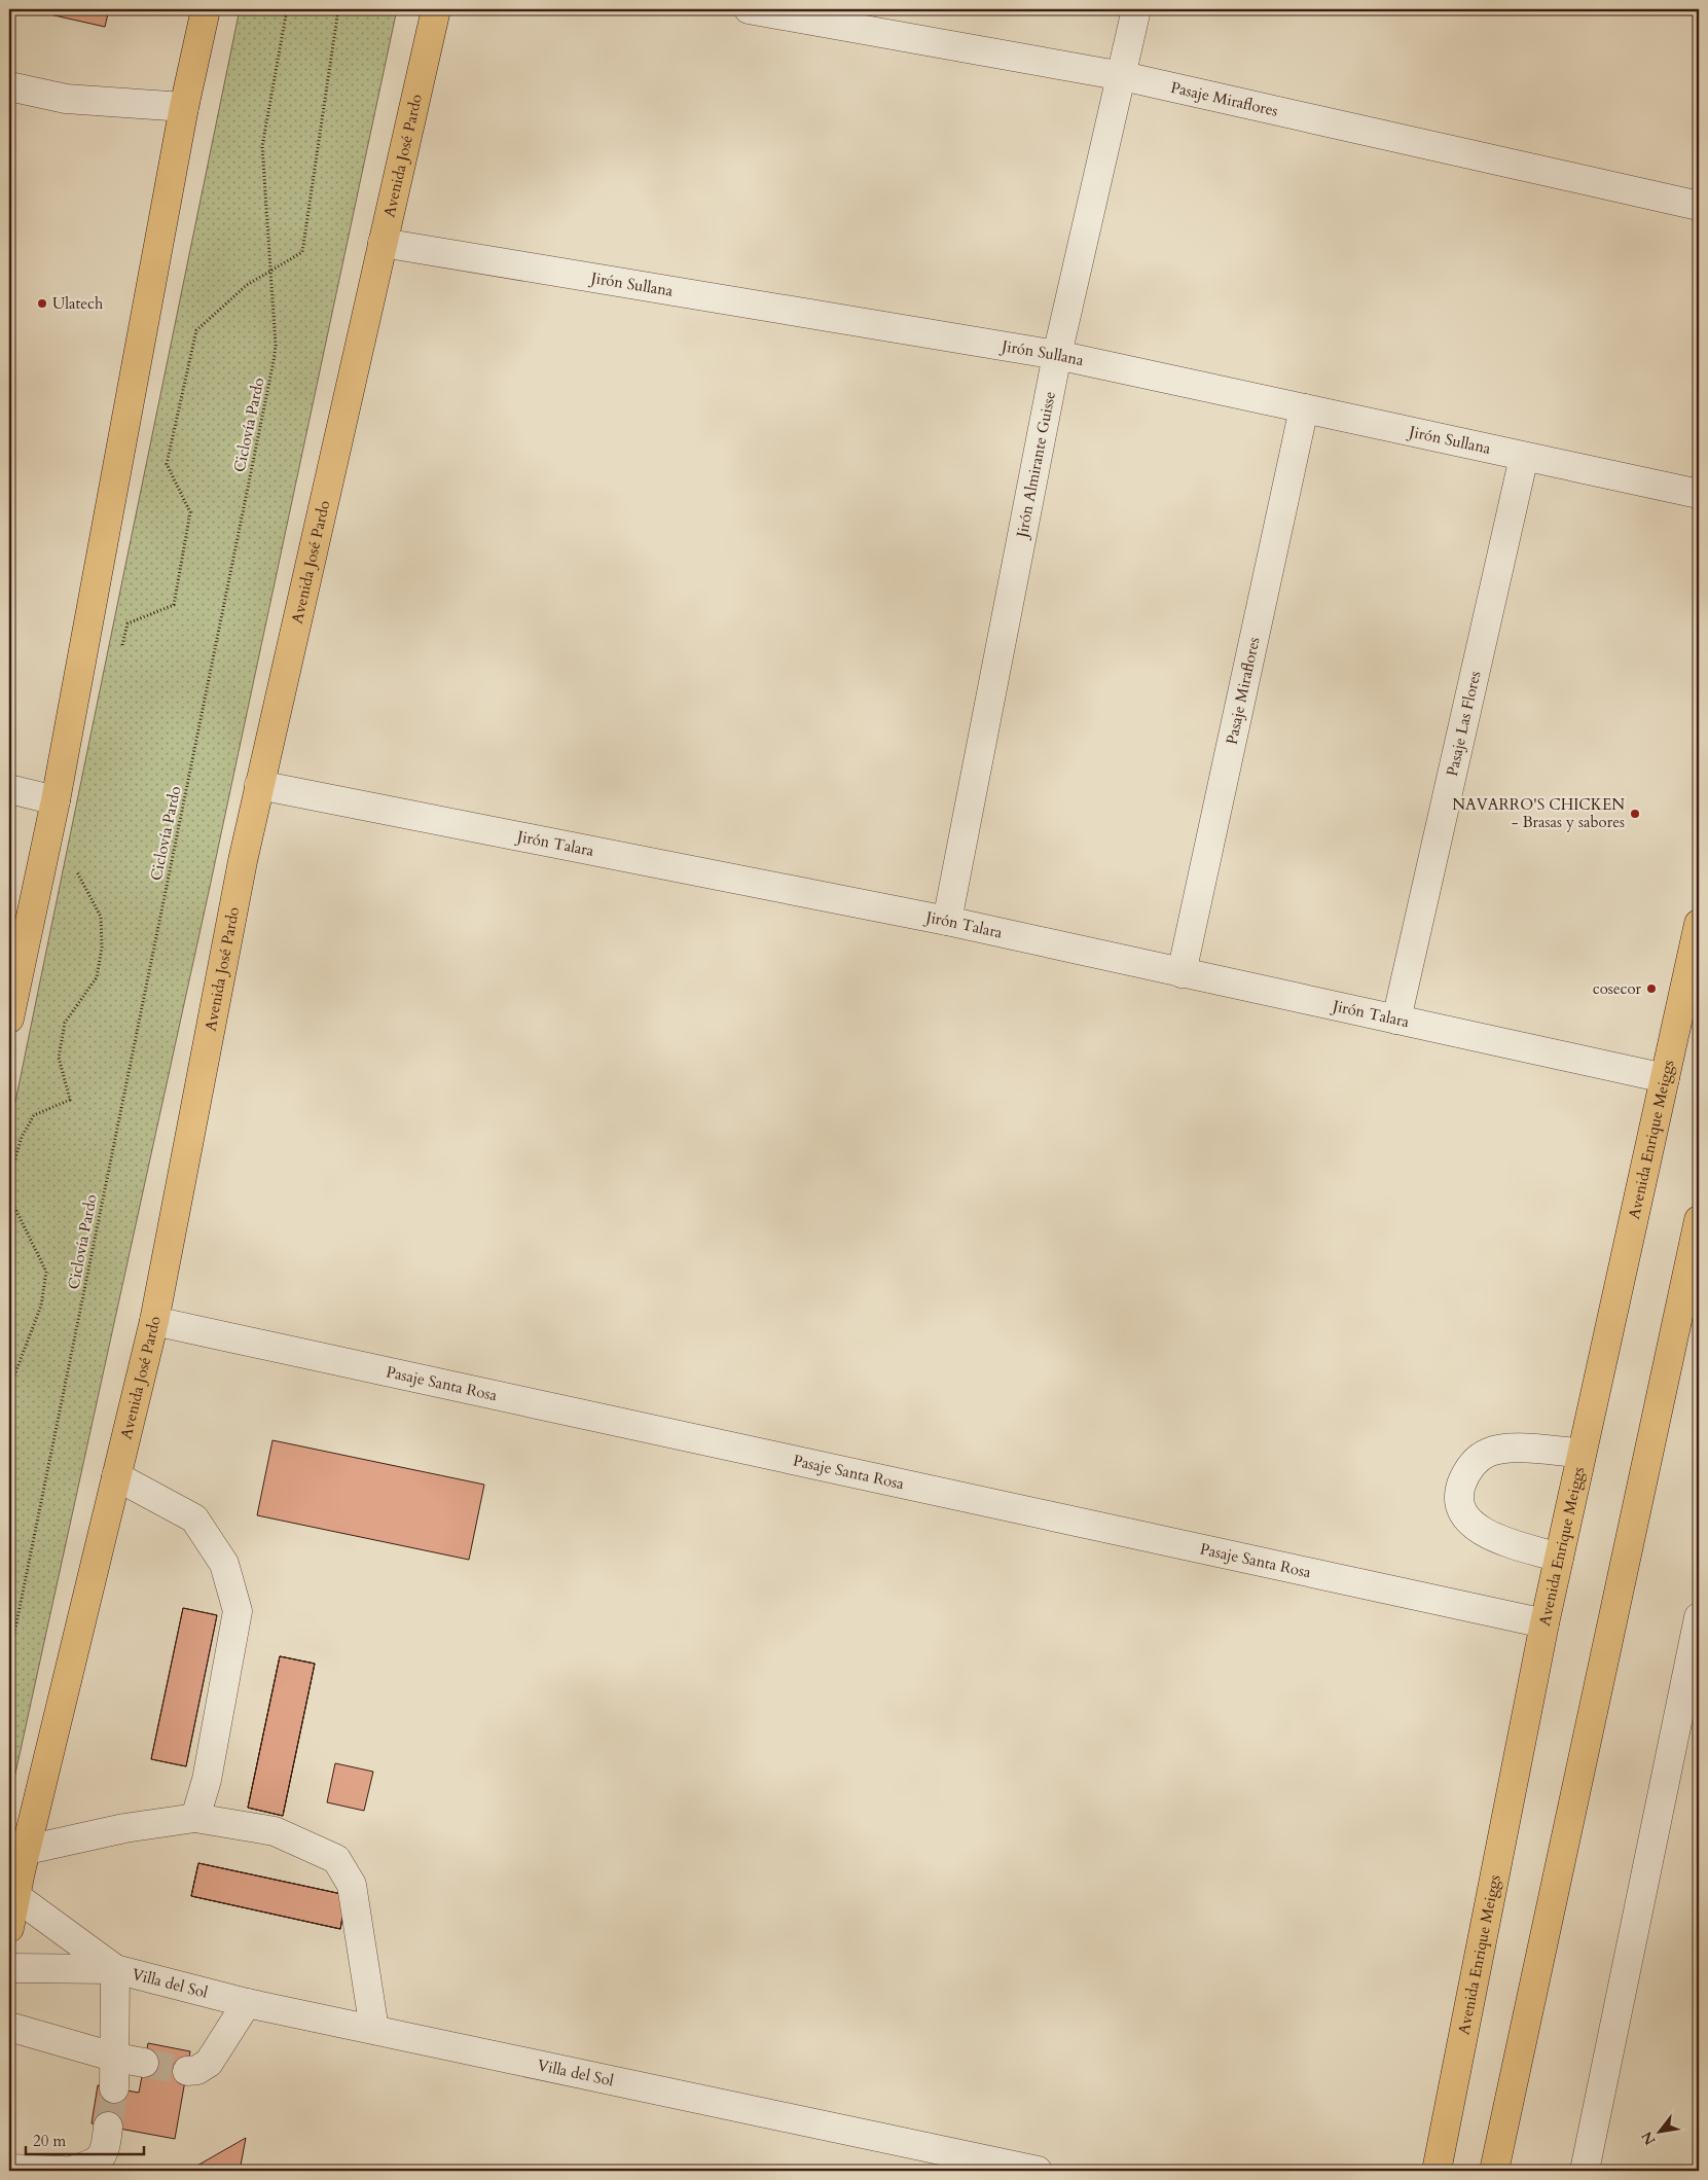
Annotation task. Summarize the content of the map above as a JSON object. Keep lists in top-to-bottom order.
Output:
{
  "streets": {
    "main road": ["Avenida José Pardo", "Avenida Enrique Meiggs"],
    "street": [
      "Pasaje Miraflores",
      "Jirón Sullana",
      "Jirón Almirante Guisse",
      "Pasaje Las Flores",
      "Jirón Talara",
      "Pasaje Santa Rosa",
      "Villa del Sol"
    ],
    "path": ["Ciclovía Pardo"]
  },
  "crossings": [
    ["Pasaje Miraflores", "Jirón Sullana"],
    ["Pasaje Miraflores", "Jirón Almirante Guisse"],
    ["Pasaje Miraflores", "Jirón Talara"],
    ["Avenida José Pardo", "Jirón Sullana"],
    ["Avenida José Pardo", "Jirón Talara"],
    ["Avenida José Pardo", "Pasaje Santa Rosa"],
    ["Avenida José Pardo", "Villa del Sol"],
    ["Jirón Sullana", "Jirón Almirante Guisse"],
    ["Jirón Sullana", "Pasaje Las Flores"],
    ["Jirón Almirante Guisse", "Jirón Talara"],
    ["Pasaje Las Flores", "Jirón Talara"],
    ["Jirón Talara", "Avenida Enrique Meiggs"],
    ["Avenida Enrique Meiggs", "Pasaje Santa Rosa"]
  ],
  "places": ["Ulatech", "NAVARRO'S CHICKEN - Brasas y sabores", "cosecor"],
  "scale_bar": "20 m",
  "north": "bottom left"
}
